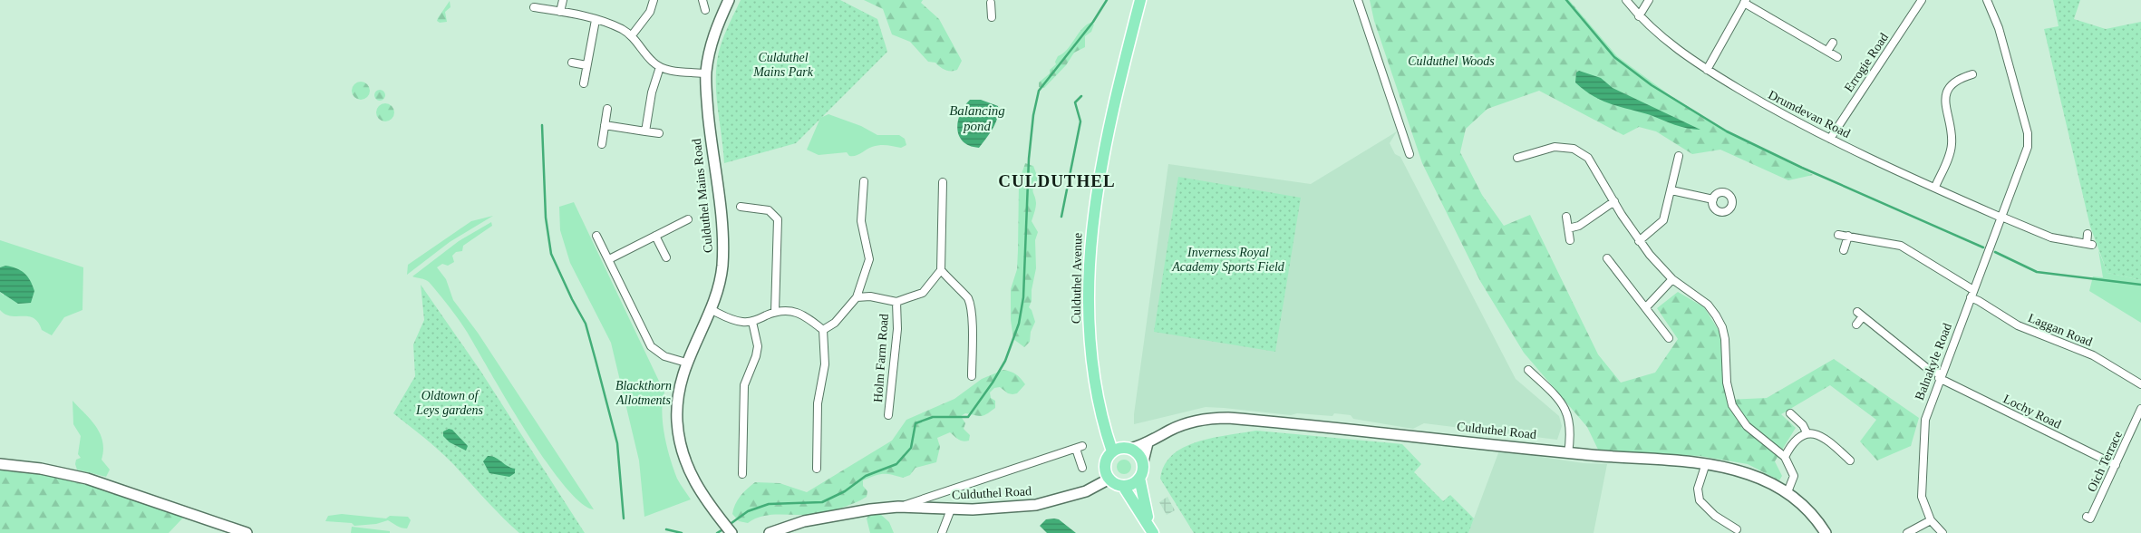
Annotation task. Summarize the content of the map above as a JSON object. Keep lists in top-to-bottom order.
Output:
{
  "streets": {
    "main road": ["Culduthel Mains Road", "Culduthel Avenue", "Culduthel Road"],
    "street": [
      "Errogie Road",
      "Drumdevan Road",
      "Laggan Road",
      "Holm Farm Road",
      "Balnakyle Road",
      "Lochy Road",
      "Oich Terrace"
    ]
  },
  "crossings": [
    ["Errogie Road", "Drumdevan Road"],
    ["Drumdevan Road", "Balnakyle Road"],
    ["Culduthel Avenue", "Culduthel Road"],
    ["Laggan Road", "Balnakyle Road"],
    ["Balnakyle Road", "Lochy Road"],
    ["Lochy Road", "Oich Terrace"]
  ],
  "districts": ["CULDUTHEL"],
  "water": ["Balancing pond"],
  "parks": [
    "Culduthel Mains Park",
    "Culduthel Woods",
    "Inverness Royal Academy Sports Field",
    "Blackthorn Allotments",
    "Oldtown of Leys gardens"
  ]
}
